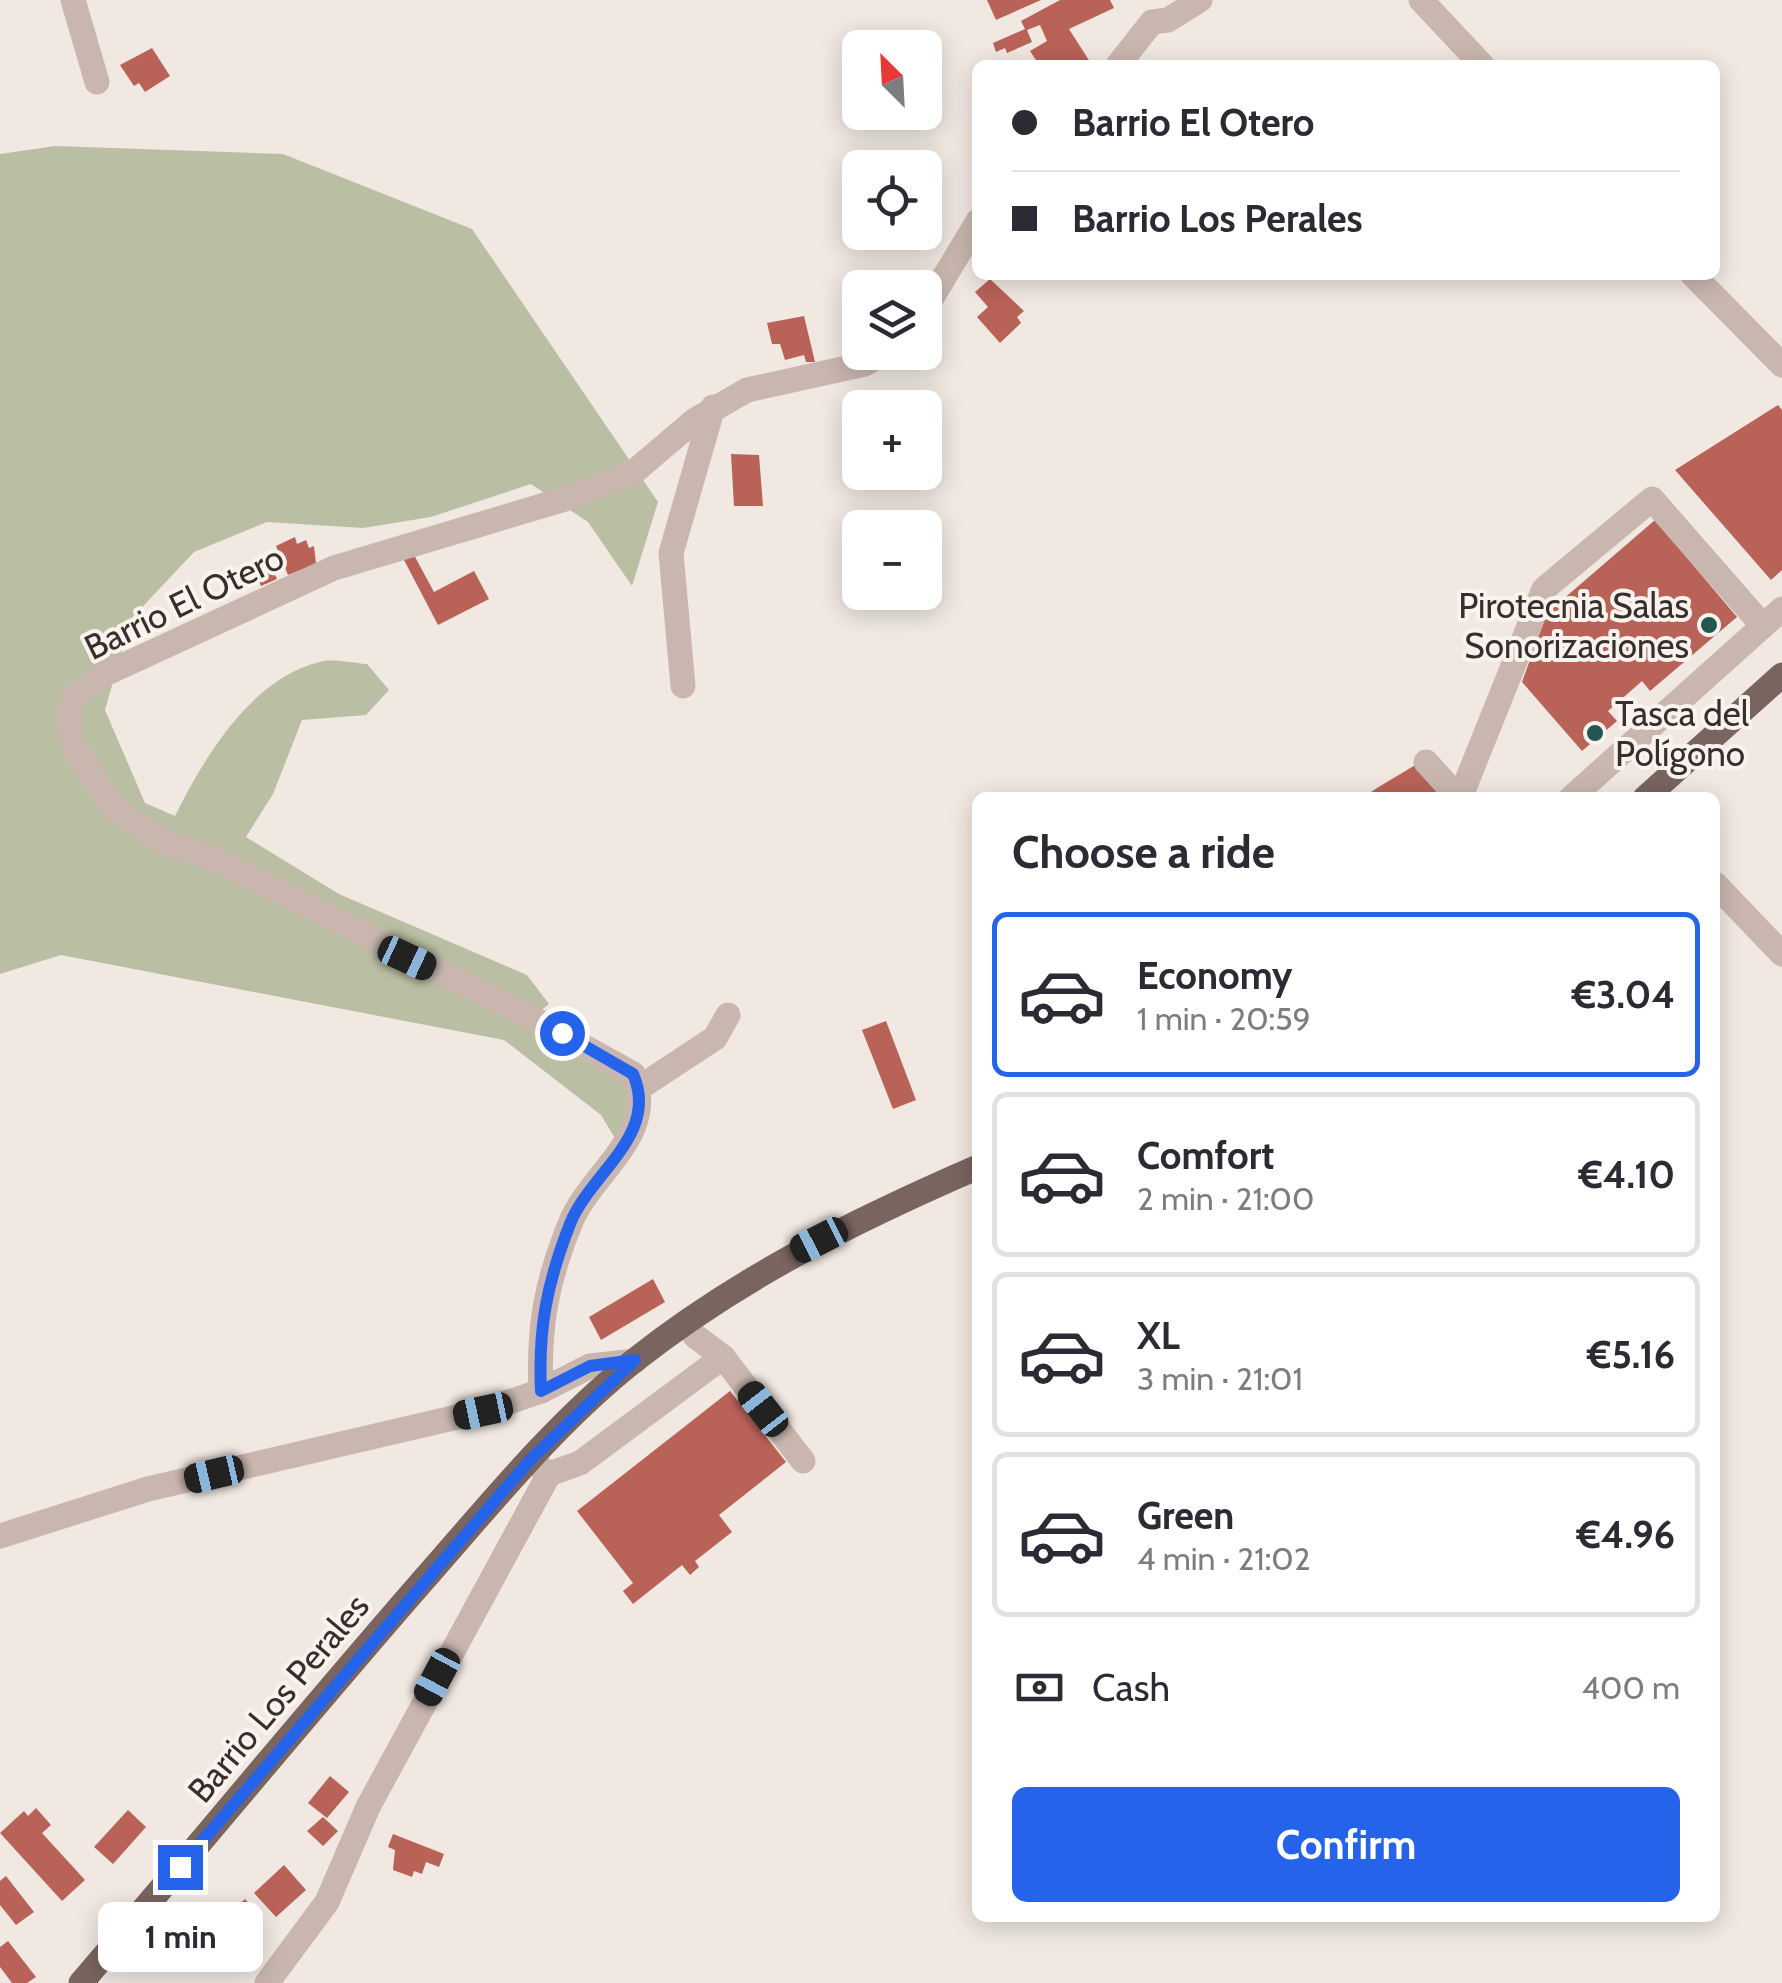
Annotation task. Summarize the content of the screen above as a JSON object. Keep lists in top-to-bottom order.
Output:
{
  "streets": {
    "main road": ["Barrio Los Perales"],
    "street": ["Barrio El Otero"]
  },
  "places": ["Pirotecnia Salas Sonorizaciones", "Tasca del Polígono"],
  "north": "top left",
  "page": {
    "map_buttons": ["+", "−"],
    "banner": ["Barrio El Otero", "Barrio Los Perales"],
    "heading": "Choose a ride",
    "list": [
      {
        "name": "Economy",
        "note": "1 min · 20:59",
        "value": "€3.04"
      },
      {
        "name": "Comfort",
        "note": "2 min · 21:00",
        "value": "€4.10"
      },
      {
        "name": "XL",
        "note": "3 min · 21:01",
        "value": "€5.16"
      },
      {
        "name": "Green",
        "note": "4 min · 21:02",
        "value": "€4.96"
      }
    ],
    "pay": ["Cash", "400 m"],
    "buttons": "Confirm",
    "bubble": "1 min"
  }
}
